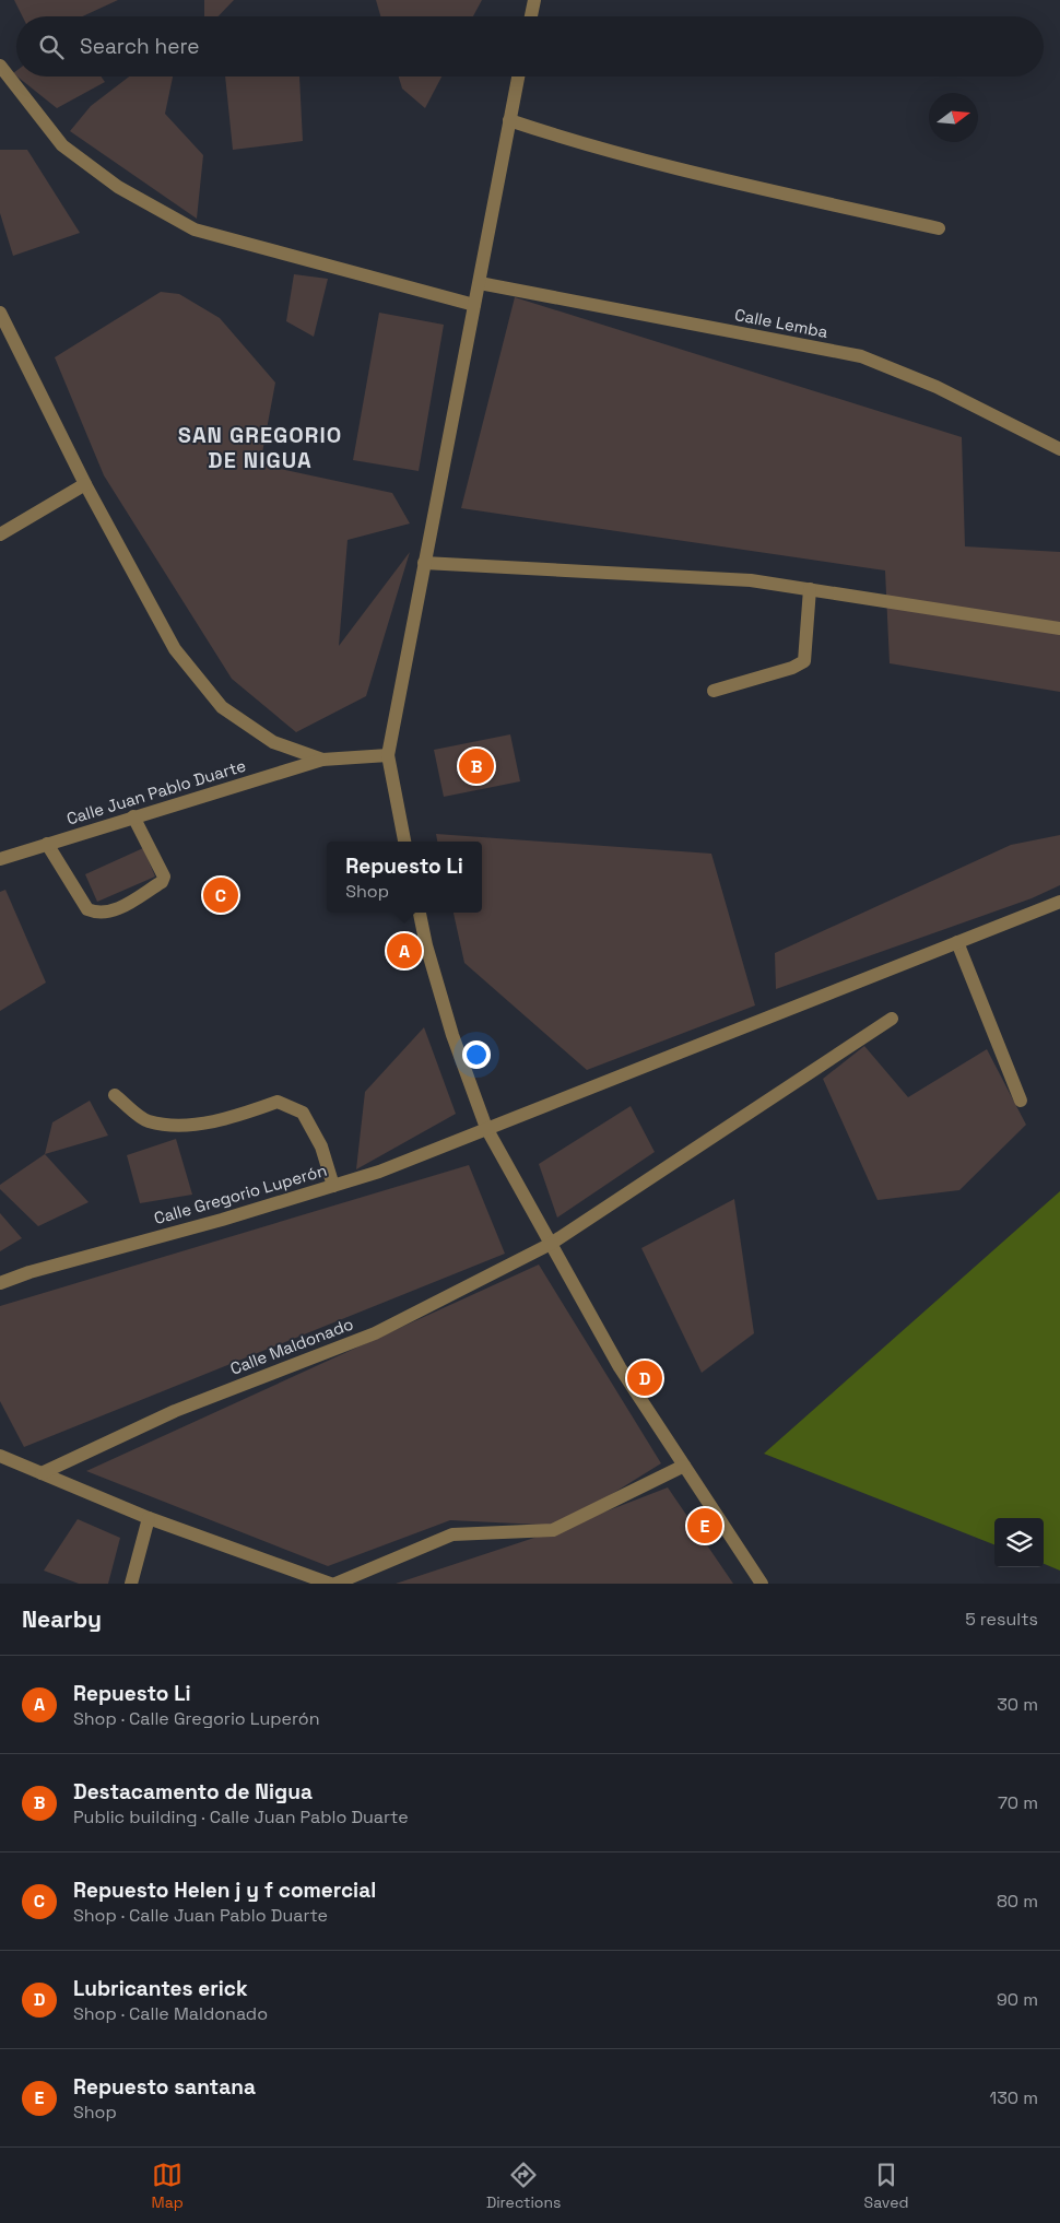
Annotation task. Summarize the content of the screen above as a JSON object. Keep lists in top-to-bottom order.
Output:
{
  "streets": {
    "street": [
      "Calle Lemba",
      "Calle Juan Pablo Duarte",
      "Calle Gregorio Luperón",
      "Calle Maldonado"
    ]
  },
  "districts": ["SAN GREGORIO DE NIGUA"],
  "north": "right",
  "page": {
    "search": "Search here",
    "pins": [
      "B",
      "C",
      "A",
      "D",
      "E"
    ],
    "popup": ["Repuesto Li", "Shop"],
    "heading": ["Nearby", "5 results"],
    "list": [
      {
        "mark": "A",
        "name": "Repuesto Li",
        "note": "Shop · Calle Gregorio Luperón",
        "value": "30 m"
      },
      {
        "mark": "B",
        "name": "Destacamento de Nigua",
        "note": "Public building · Calle Juan Pablo Duarte",
        "value": "70 m"
      },
      {
        "mark": "C",
        "name": "Repuesto Helen j y f comercial",
        "note": "Shop · Calle Juan Pablo Duarte",
        "value": "80 m"
      },
      {
        "mark": "D",
        "name": "Lubricantes erick",
        "note": "Shop · Calle Maldonado",
        "value": "90 m"
      },
      {
        "mark": "E",
        "name": "Repuesto santana",
        "note": "Shop",
        "value": "130 m"
      }
    ],
    "nav": ["Map", "Directions", "Saved"]
  }
}
